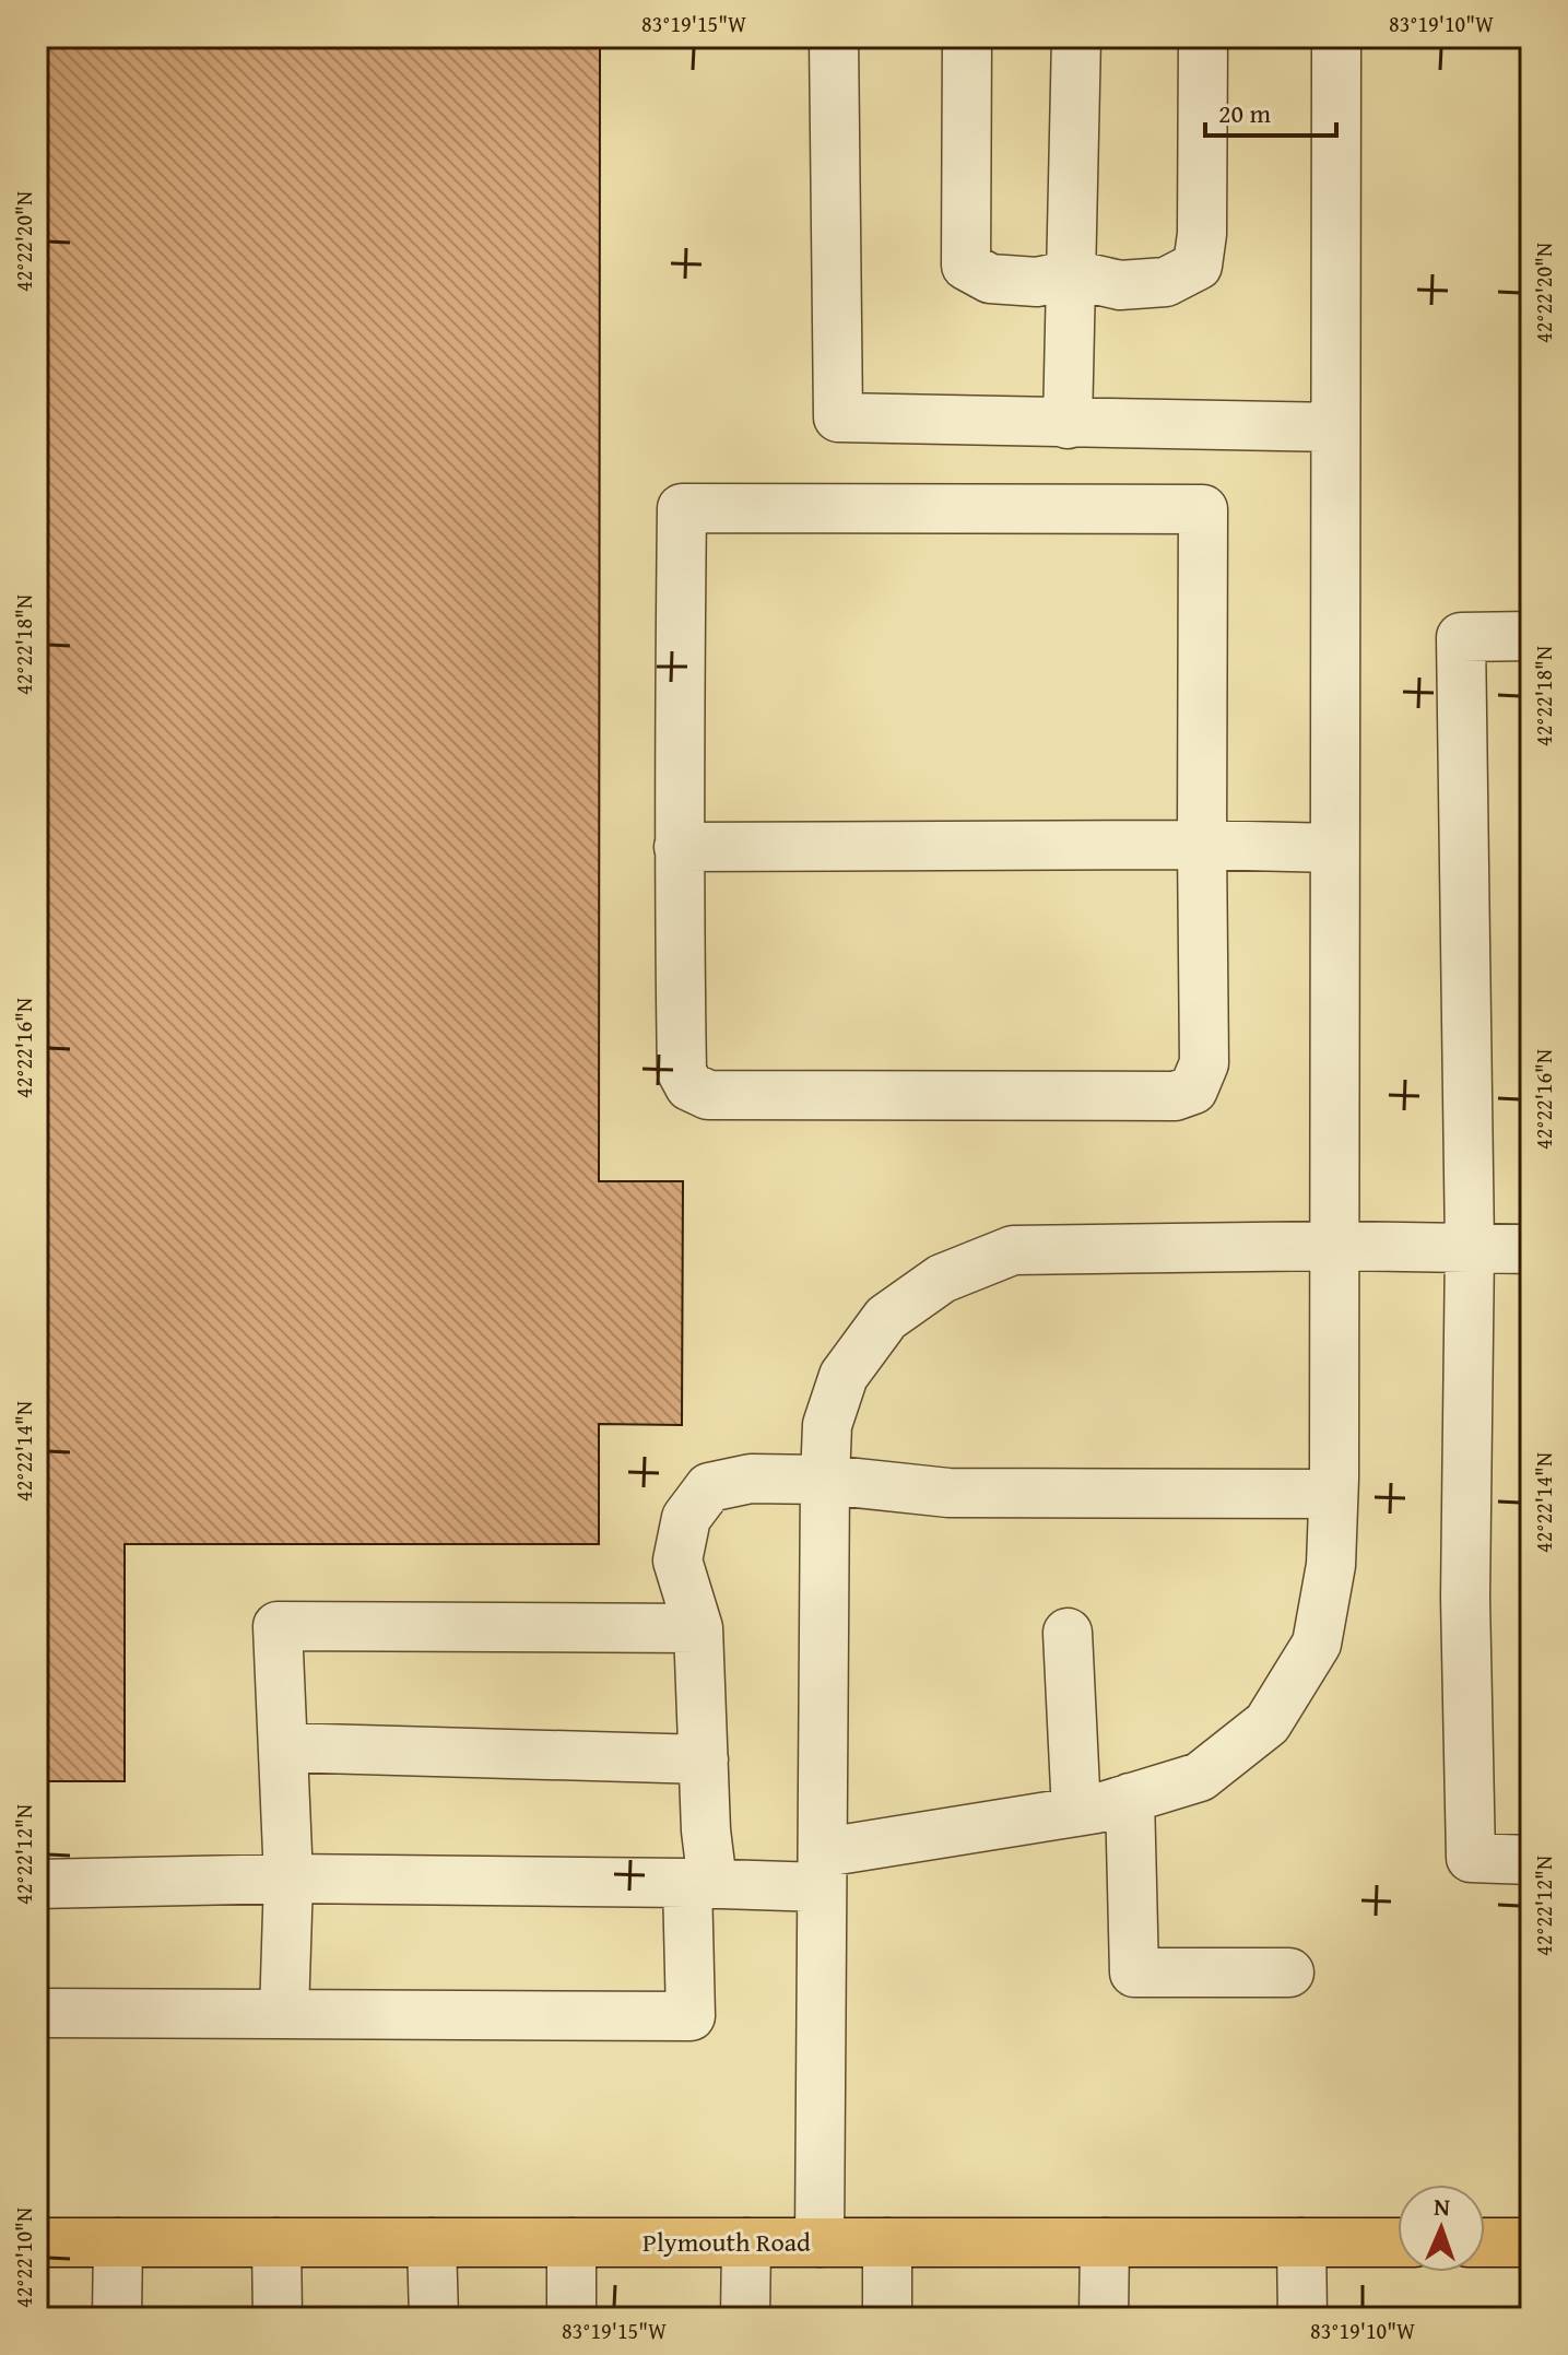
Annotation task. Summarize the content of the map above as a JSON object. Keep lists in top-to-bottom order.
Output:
{
  "streets": {
    "main road": ["Plymouth Road"]
  },
  "scale_bar": "20 m",
  "north": "top",
  "coordinates": [
    "83°19'15\"W",
    "83°19'10\"W",
    "42°22'20\"N",
    "42°22'18\"N",
    "42°22'16\"N",
    "42°22'14\"N",
    "42°22'12\"N",
    "42°22'10\"N"
  ]
}
